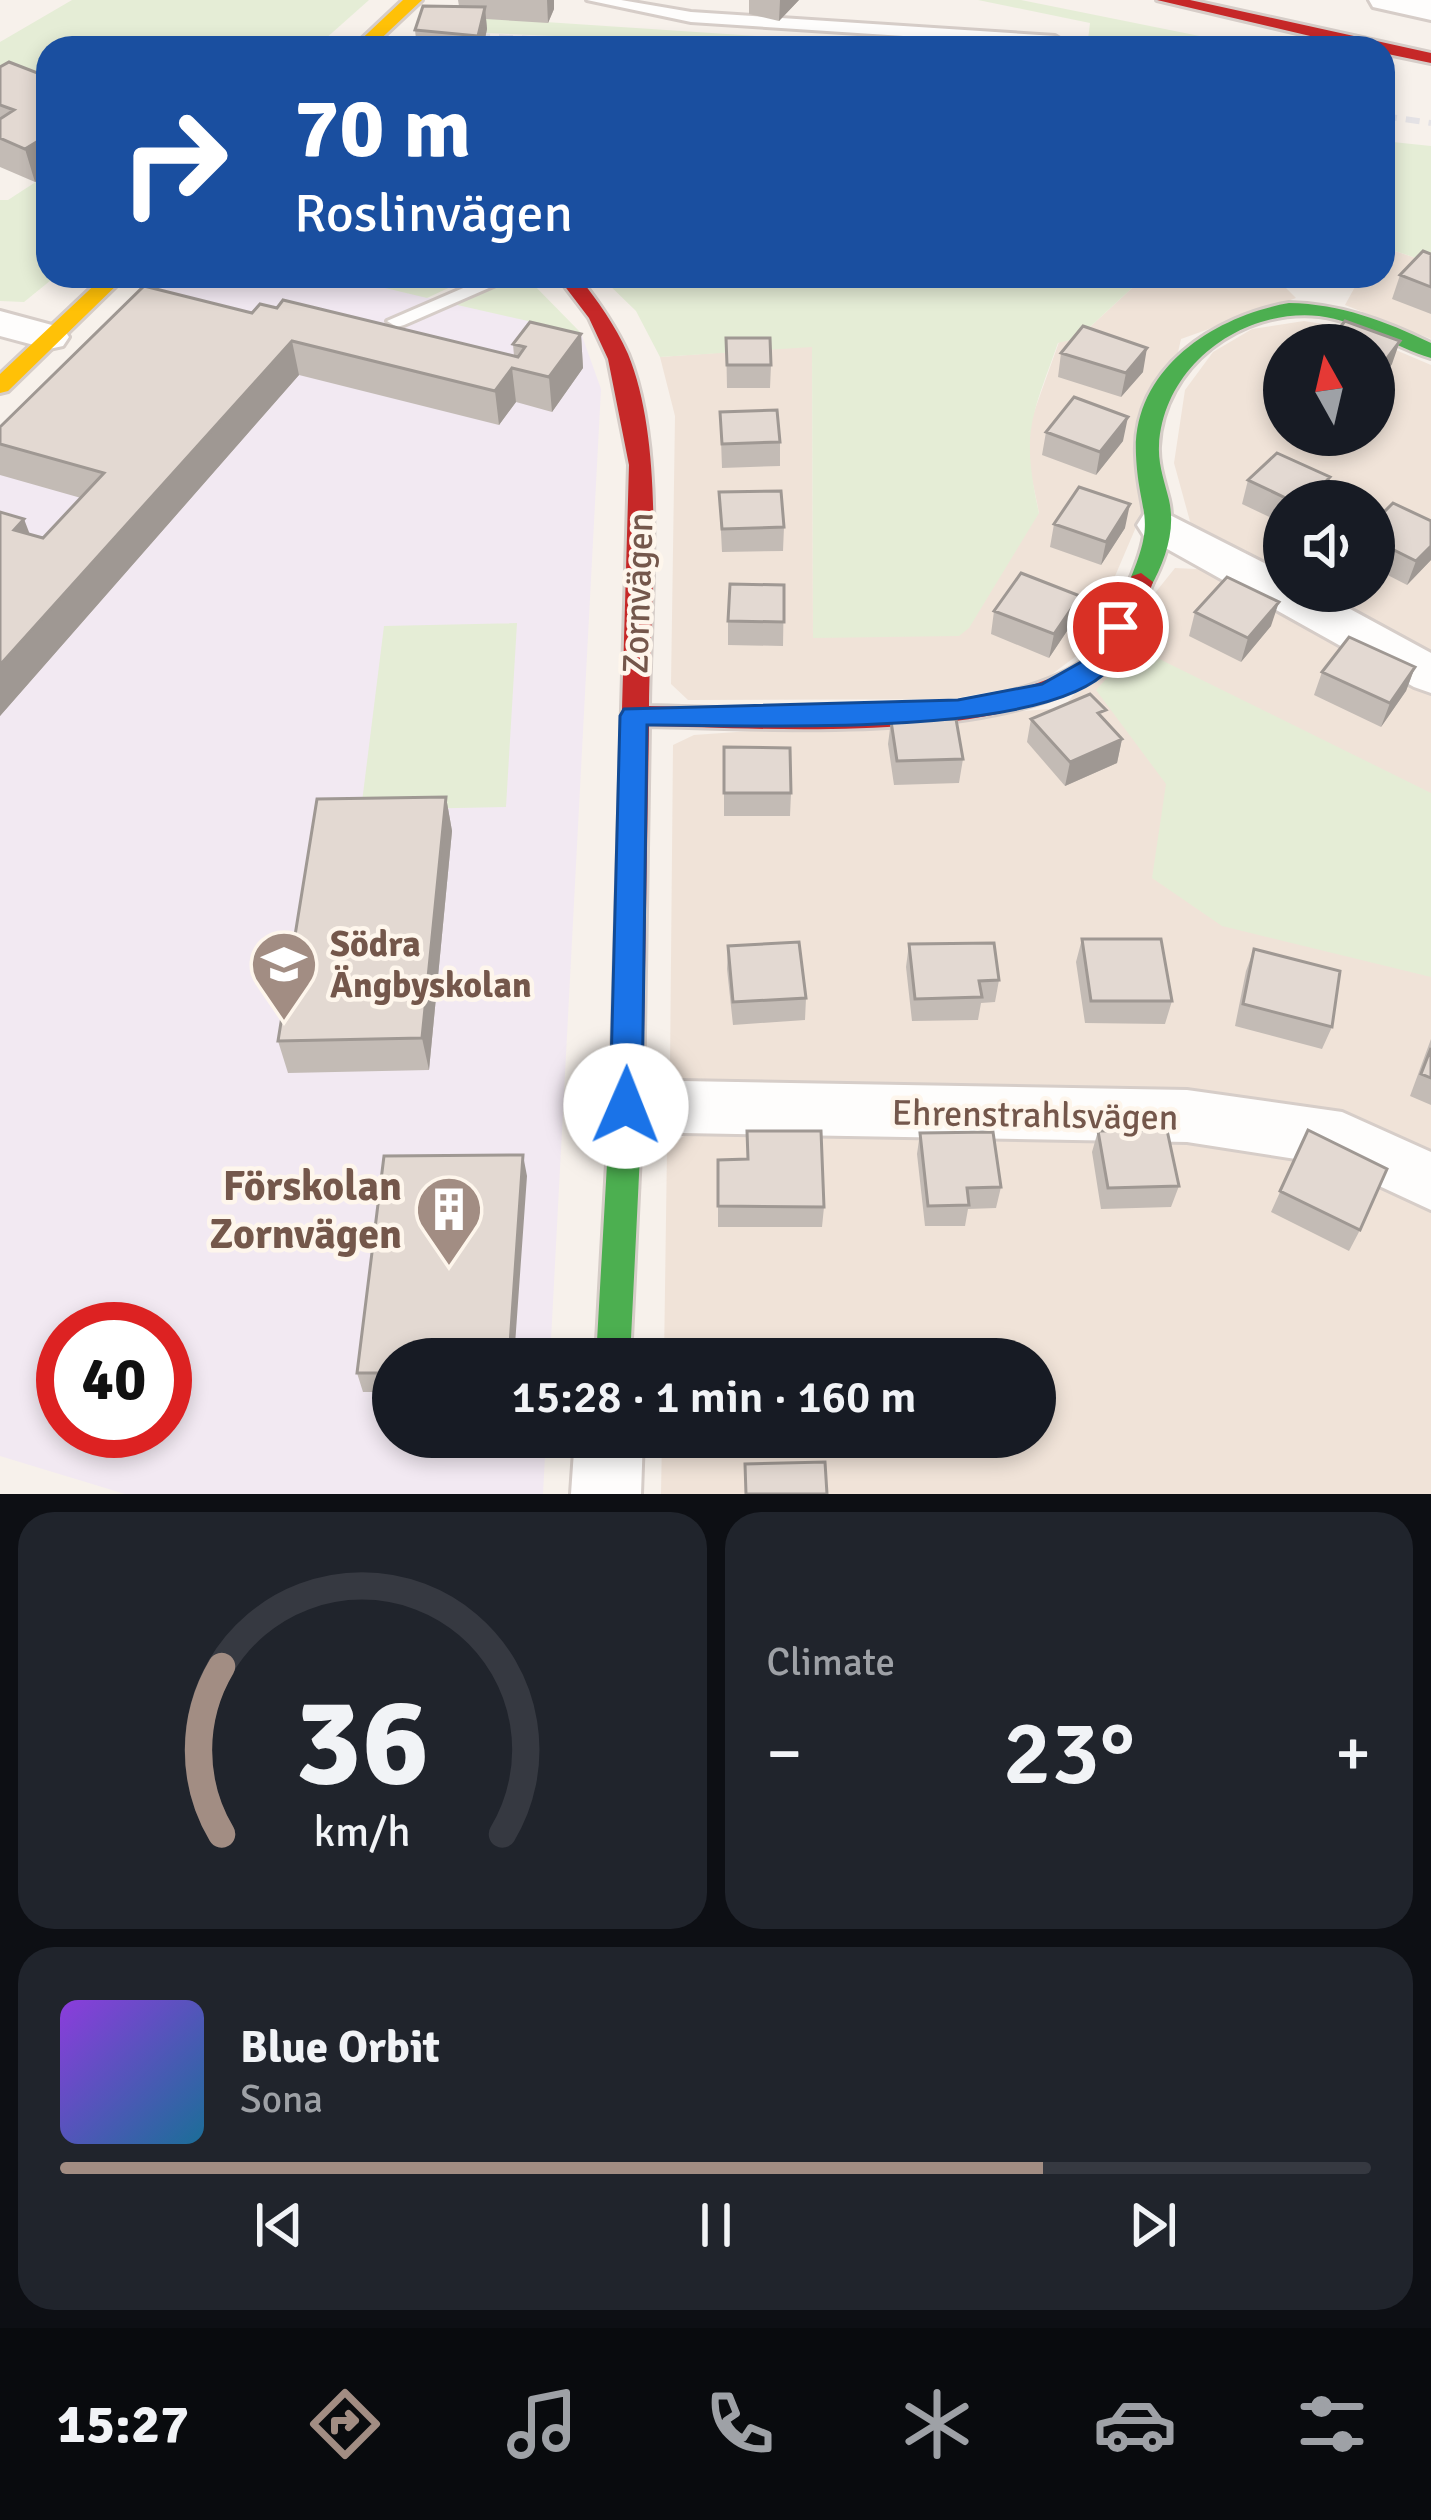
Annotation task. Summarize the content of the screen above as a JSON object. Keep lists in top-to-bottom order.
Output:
{
  "streets": {
    "street": ["Zornvägen", "Ehrenstrahlsvägen"]
  },
  "crossings": [
    ["Zornvägen", "Ehrenstrahlsvägen"]
  ],
  "places": {
    "school or university": ["Södra Ängbyskolan"],
    "building": ["Förskolan Zornvägen"]
  },
  "north": "top",
  "page": {
    "turn": ["70 m", "Roslinvägen"],
    "limit": "40",
    "trip": "15:28 · 1 min · 160 m",
    "tile": "Climate",
    "heat": ["−", "23°", "+"],
    "song": ["Blue Orbit", "Sona"],
    "tabs": "15:27",
    "gauge": ["36", "km/h"]
  }
}
